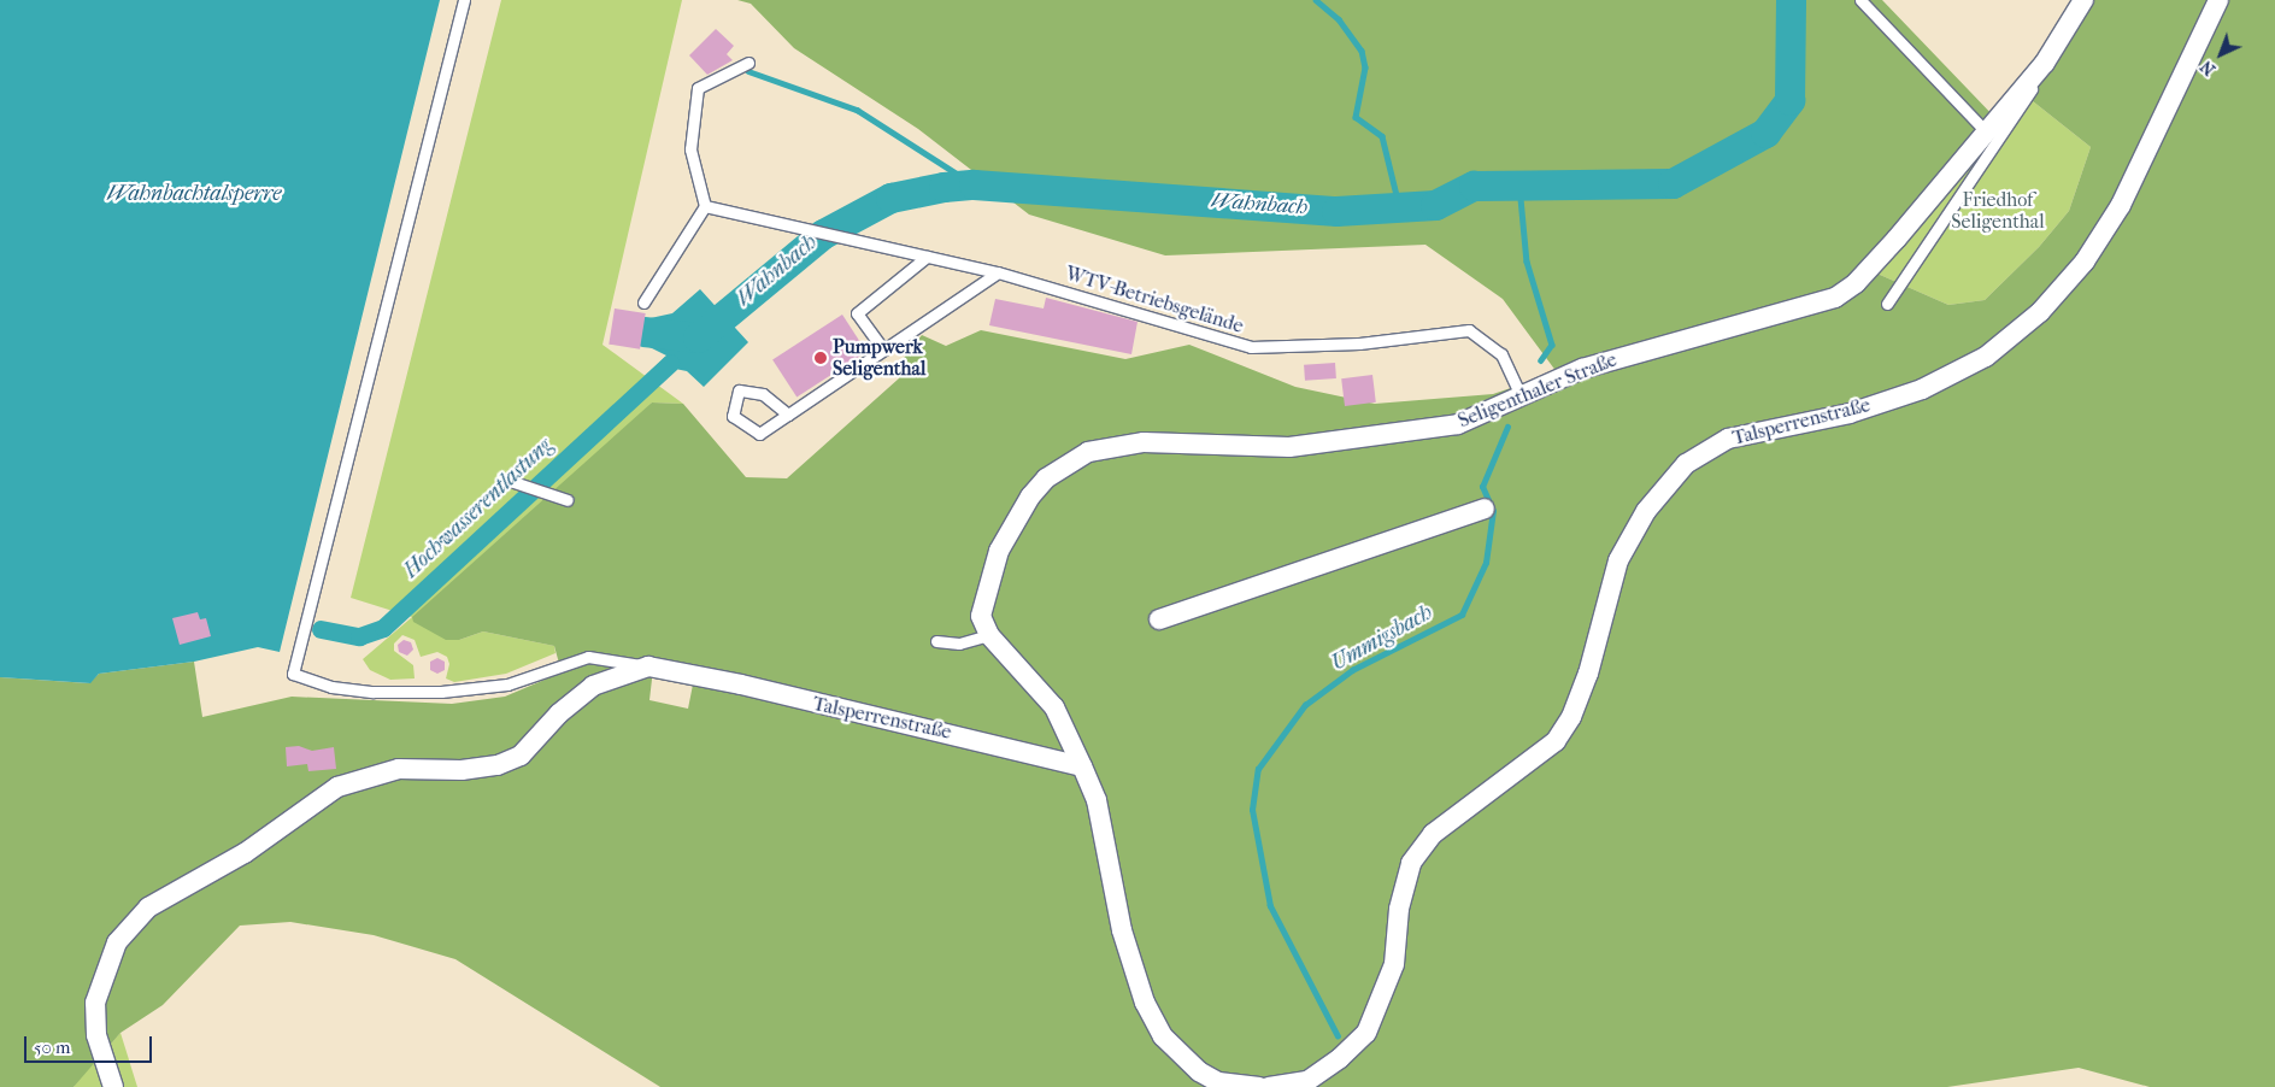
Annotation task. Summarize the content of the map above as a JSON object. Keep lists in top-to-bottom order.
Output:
{
  "streets": {
    "street": ["Seligenthaler Straße", "Talsperrenstraße"],
    "lane": ["WTV-Betriebsgelände"]
  },
  "crossings": [
    ["WTV-Betriebsgelände", "Seligenthaler Straße"],
    ["Seligenthaler Straße", "Talsperrenstraße"]
  ],
  "water": [
    "Wahnbachtalsperre",
    "Wahnbach",
    "Hochwasserentlastung",
    "Ummigsbach"
  ],
  "parks": ["Friedhof Seligenthal"],
  "places": ["Pumpwerk Seligenthal"],
  "scale_bar": "50 m",
  "north": "bottom left"
}
